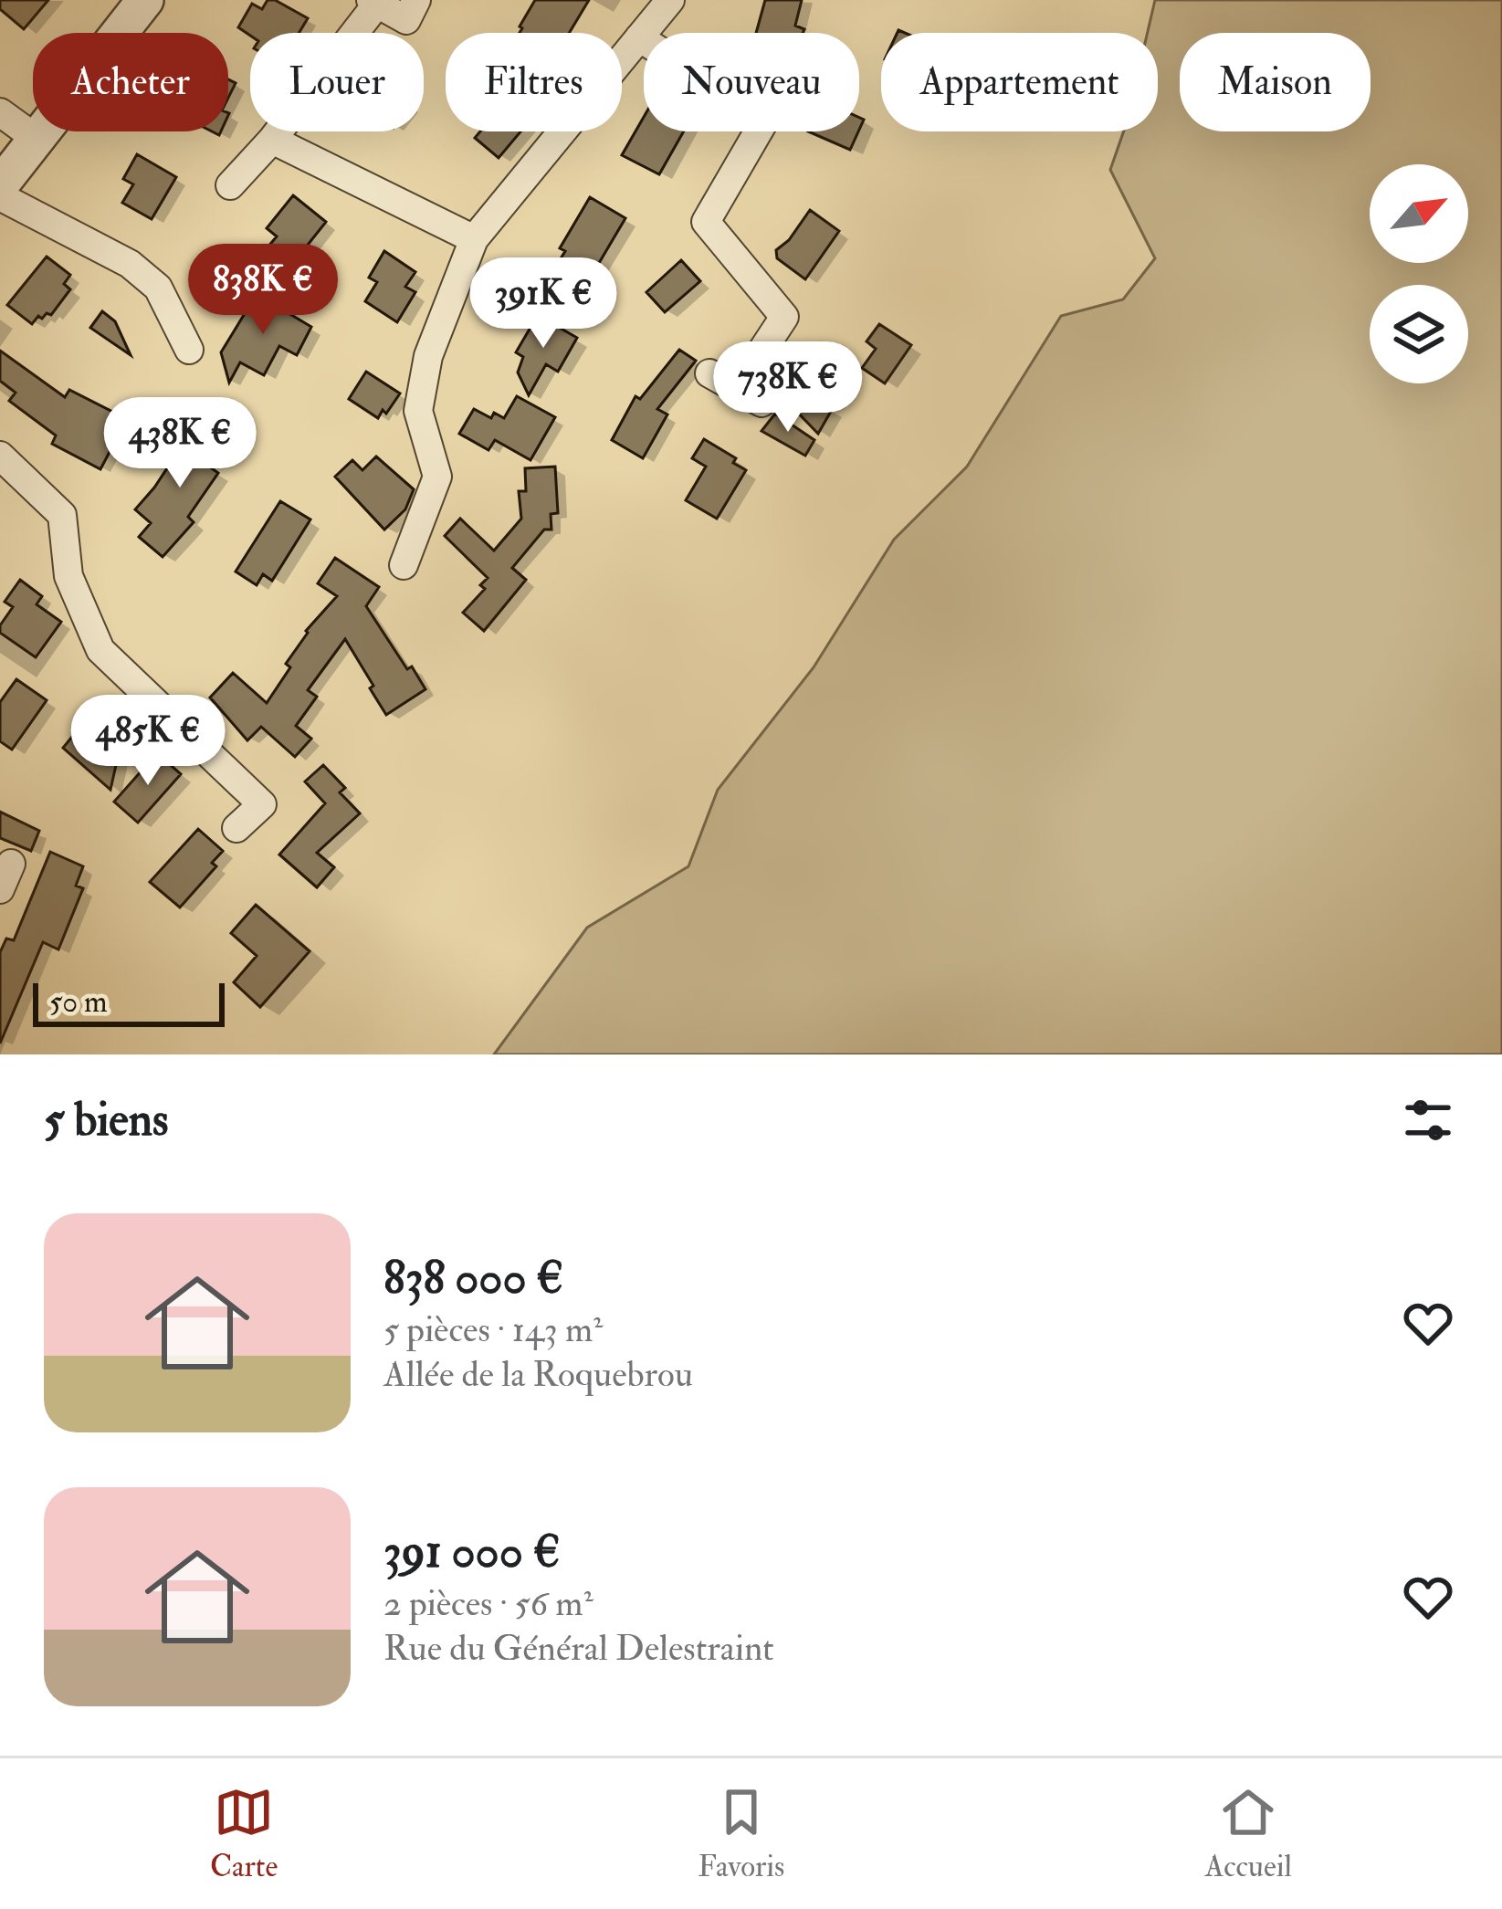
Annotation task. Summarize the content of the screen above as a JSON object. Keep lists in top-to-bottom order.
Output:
{
  "scale_bar": "50 m",
  "north": "top right",
  "page": {
    "chip": [
      "Acheter",
      "Louer",
      "Filtres",
      "Nouveau",
      "Appartement",
      "Maison"
    ],
    "price": [
      "838K €",
      "391K €",
      "738K €",
      "438K €",
      "485K €"
    ],
    "scale": "50 m",
    "heading": "5 biens",
    "list": [
      {
        "name": "838 000 €",
        "note": "5 pièces · 143 m² · Allée de la Roquebrou"
      },
      {
        "name": "391 000 €",
        "note": "2 pièces · 56 m² · Rue du Général Delestraint"
      }
    ],
    "tabs": ["Carte", "Favoris", "Accueil"]
  }
}
